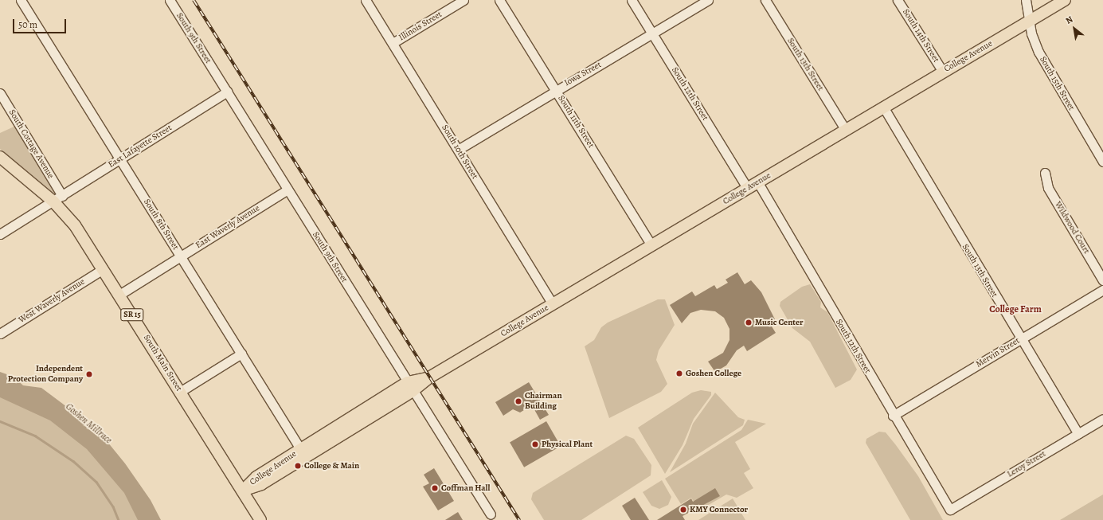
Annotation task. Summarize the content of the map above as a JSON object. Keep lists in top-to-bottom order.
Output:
{
  "streets": {
    "main road": ["College Avenue", "SR 15", "South Main Street"],
    "street": [
      "Illinois Street",
      "South 14th Street",
      "South 9th Street",
      "South 13th Street",
      "Iowa Street",
      "South 15th Street",
      "South 12th Street",
      "South 11th Street",
      "South Cottage Avenue",
      "East Lafayette Street",
      "South 10th Street",
      "South 8th Street",
      "East Waverly Avenue",
      "Wildwood Court",
      "West Waverly Avenue",
      "Mervin Street",
      "Leroy Street"
    ]
  },
  "crossings": [
    ["Illinois Street", "South 10th Street"],
    ["South 14th Street", "College Avenue"],
    ["South 9th Street", "College Avenue"],
    ["South 9th Street", "East Lafayette Street"],
    ["South 9th Street", "East Waverly Avenue"],
    ["College Avenue", "South 13th Street"],
    ["College Avenue", "South 15th Street"],
    ["College Avenue", "South 12th Street"],
    ["College Avenue", "South 11th Street"],
    ["College Avenue", "South 10th Street"],
    ["College Avenue", "South 8th Street"],
    ["College Avenue", "SR 15"],
    ["College Avenue", "South Main Street"],
    ["South 13th Street", "Mervin Street"],
    ["South 13th Street", "Leroy Street"],
    ["Iowa Street", "South 12th Street"],
    ["Iowa Street", "South 11th Street"],
    ["Iowa Street", "South 10th Street"],
    ["South 12th Street", "Mervin Street"],
    ["South 12th Street", "Leroy Street"],
    ["South Cottage Avenue", "East Lafayette Street"],
    ["South Cottage Avenue", "South Main Street"],
    ["East Lafayette Street", "South 8th Street"],
    ["East Lafayette Street", "South Main Street"],
    ["South 8th Street", "East Waverly Avenue"],
    ["East Waverly Avenue", "South Main Street"],
    ["West Waverly Avenue", "South Main Street"],
    ["SR 15", "South Main Street"]
  ],
  "districts": ["College Farm"],
  "water": ["Goshen Millrace"],
  "places": [
    "Music Center",
    "Goshen College",
    "Independent Protection Company",
    "Chairman Building",
    "Physical Plant",
    "College & Main",
    "Coffman Hall",
    "KMY Connector"
  ],
  "scale_bar": "50 m",
  "north": "top left"
}
